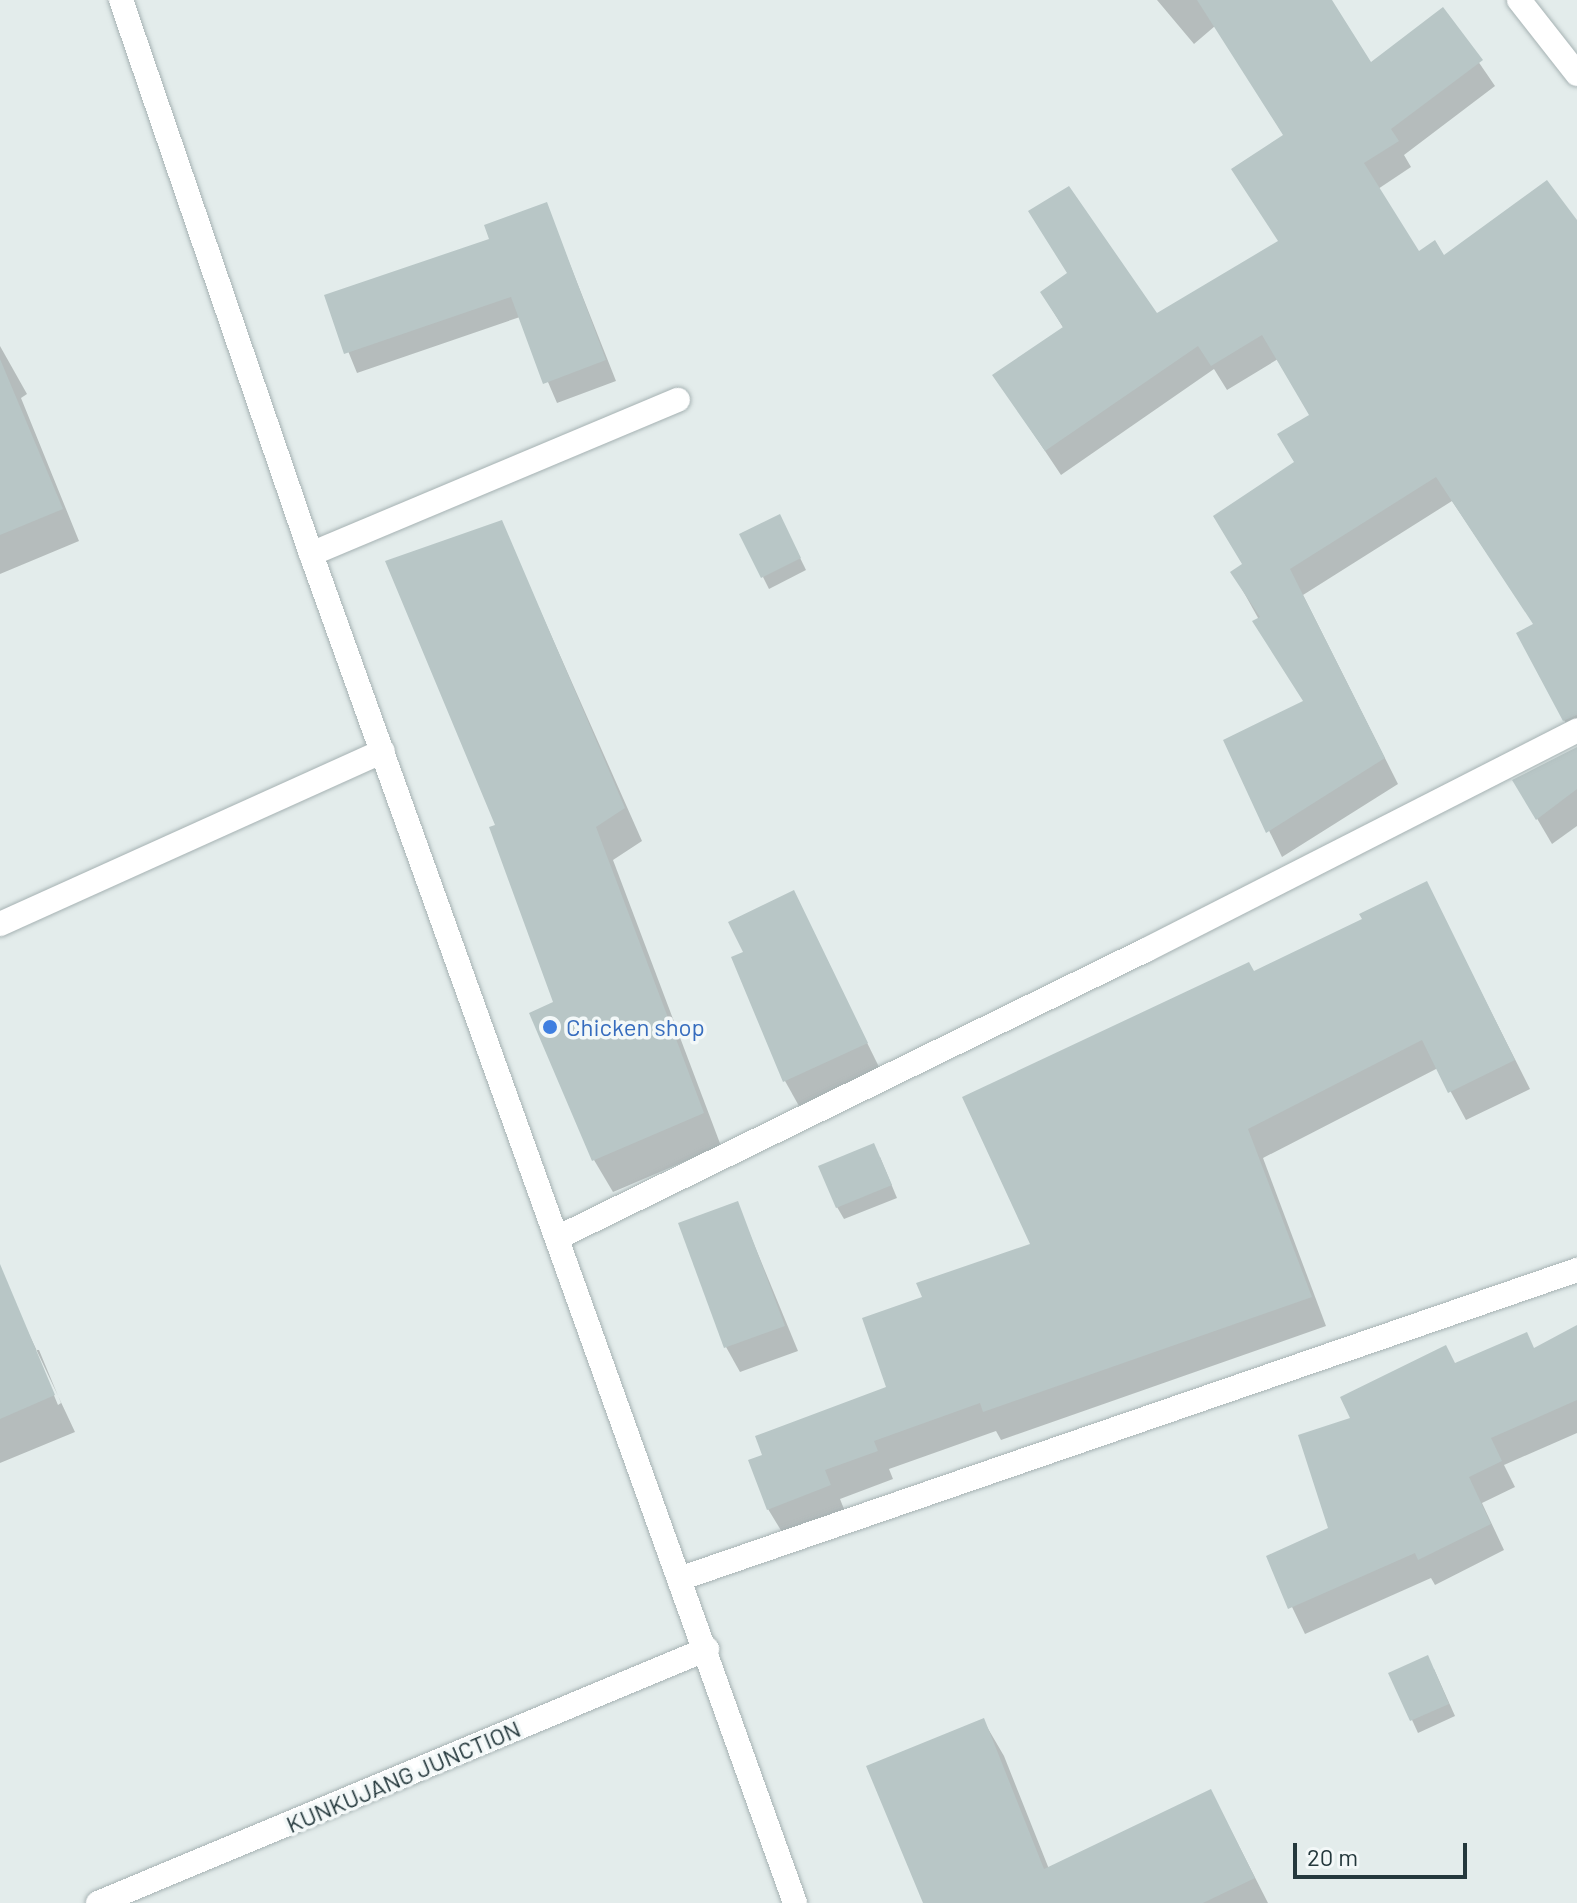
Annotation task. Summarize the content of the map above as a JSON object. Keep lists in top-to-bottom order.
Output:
{
  "streets": {
    "street": ["KUNKUJANG JUNCTION"]
  },
  "places": ["Chicken shop"],
  "scale_bar": "20 m"
}
